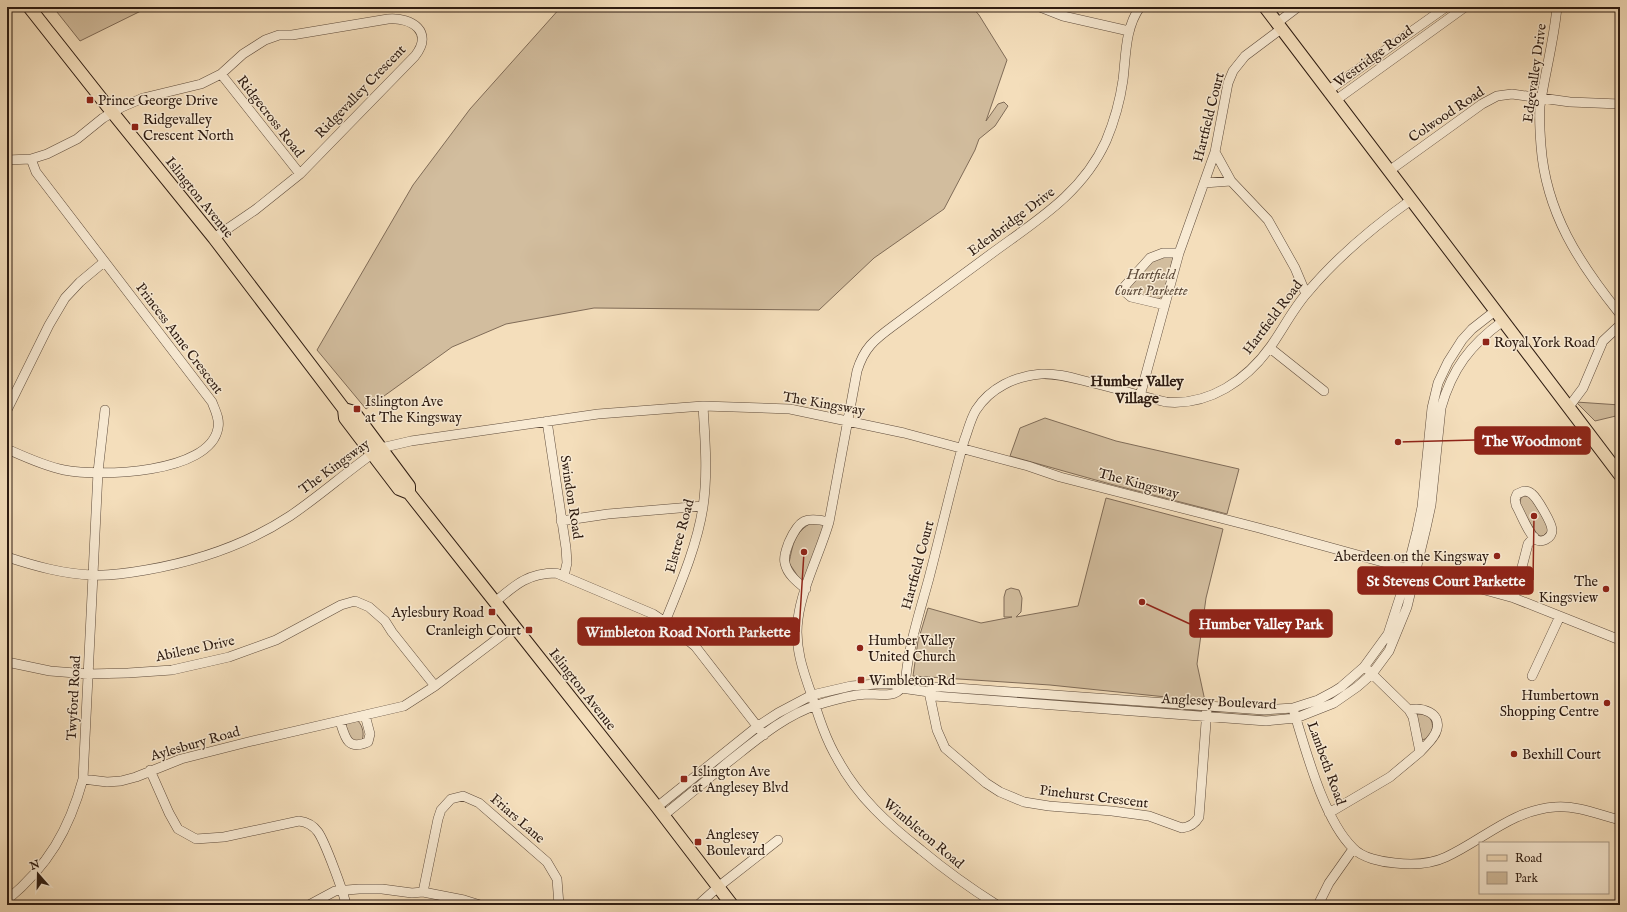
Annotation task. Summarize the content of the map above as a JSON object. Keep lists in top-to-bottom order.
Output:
{
  "streets": {
    "main road": ["Islington Avenue"],
    "street": [
      "Westridge Road",
      "Edgevalley Drive",
      "Ridgevalley Crescent",
      "Colwood Road",
      "Ridgecross Road",
      "Hartfield Court",
      "Edenbridge Drive",
      "Hartfield Road",
      "Princess Anne Crescent",
      "The Kingsway",
      "Swindon Road",
      "Elstree Road",
      "Abilene Drive",
      "Twyford Road",
      "Anglesey Boulevard",
      "Aylesbury Road",
      "Lambeth Road",
      "Pinehurst Crescent",
      "Friars Lane",
      "Wimbleton Road"
    ]
  },
  "crossings": [
    ["Edgevalley Drive", "Colwood Road"],
    ["Ridgevalley Crescent", "Ridgecross Road"],
    ["Ridgevalley Crescent", "Islington Avenue"],
    ["Hartfield Court", "Hartfield Road"],
    ["Hartfield Court", "The Kingsway"],
    ["Hartfield Court", "Anglesey Boulevard"],
    ["Islington Avenue", "The Kingsway"],
    ["Islington Avenue", "Anglesey Boulevard"],
    ["Islington Avenue", "Aylesbury Road"],
    ["Edenbridge Drive", "The Kingsway"],
    ["Edenbridge Drive", "Wimbleton Road"],
    ["Hartfield Road", "The Kingsway"],
    ["Princess Anne Crescent", "Twyford Road"],
    ["The Kingsway", "Swindon Road"],
    ["The Kingsway", "Elstree Road"],
    ["The Kingsway", "Twyford Road"],
    ["The Kingsway", "Anglesey Boulevard"],
    ["The Kingsway", "Wimbleton Road"],
    ["Abilene Drive", "Twyford Road"],
    ["Abilene Drive", "Aylesbury Road"],
    ["Twyford Road", "Aylesbury Road"],
    ["Anglesey Boulevard", "Lambeth Road"],
    ["Anglesey Boulevard", "Pinehurst Crescent"],
    ["Anglesey Boulevard", "Wimbleton Road"]
  ],
  "districts": ["Humber Valley Village"],
  "parks": ["Hartfield Court Parkette"],
  "places": {
    "transit": [
      "Prince George Drive",
      "Ridgevalley Crescent North",
      "Royal York Road",
      "Islington Ave at The Kingsway",
      "Aylesbury Road",
      "Cranleigh Court",
      "Wimbleton Rd",
      "Islington Ave at Anglesey Blvd",
      "Anglesey Boulevard"
    ],
    "other": [
      "The Woodmont",
      "St Stevens Court Parkette",
      "Wimbleton Road North Parkette",
      "Aberdeen on the Kingsway",
      "The Kingsview",
      "Humber Valley Park",
      "Humber Valley United Church",
      "Humbertown Shopping Centre",
      "Bexhill Court"
    ]
  },
  "legend": ["Road", "Park"],
  "north": "top"
}
